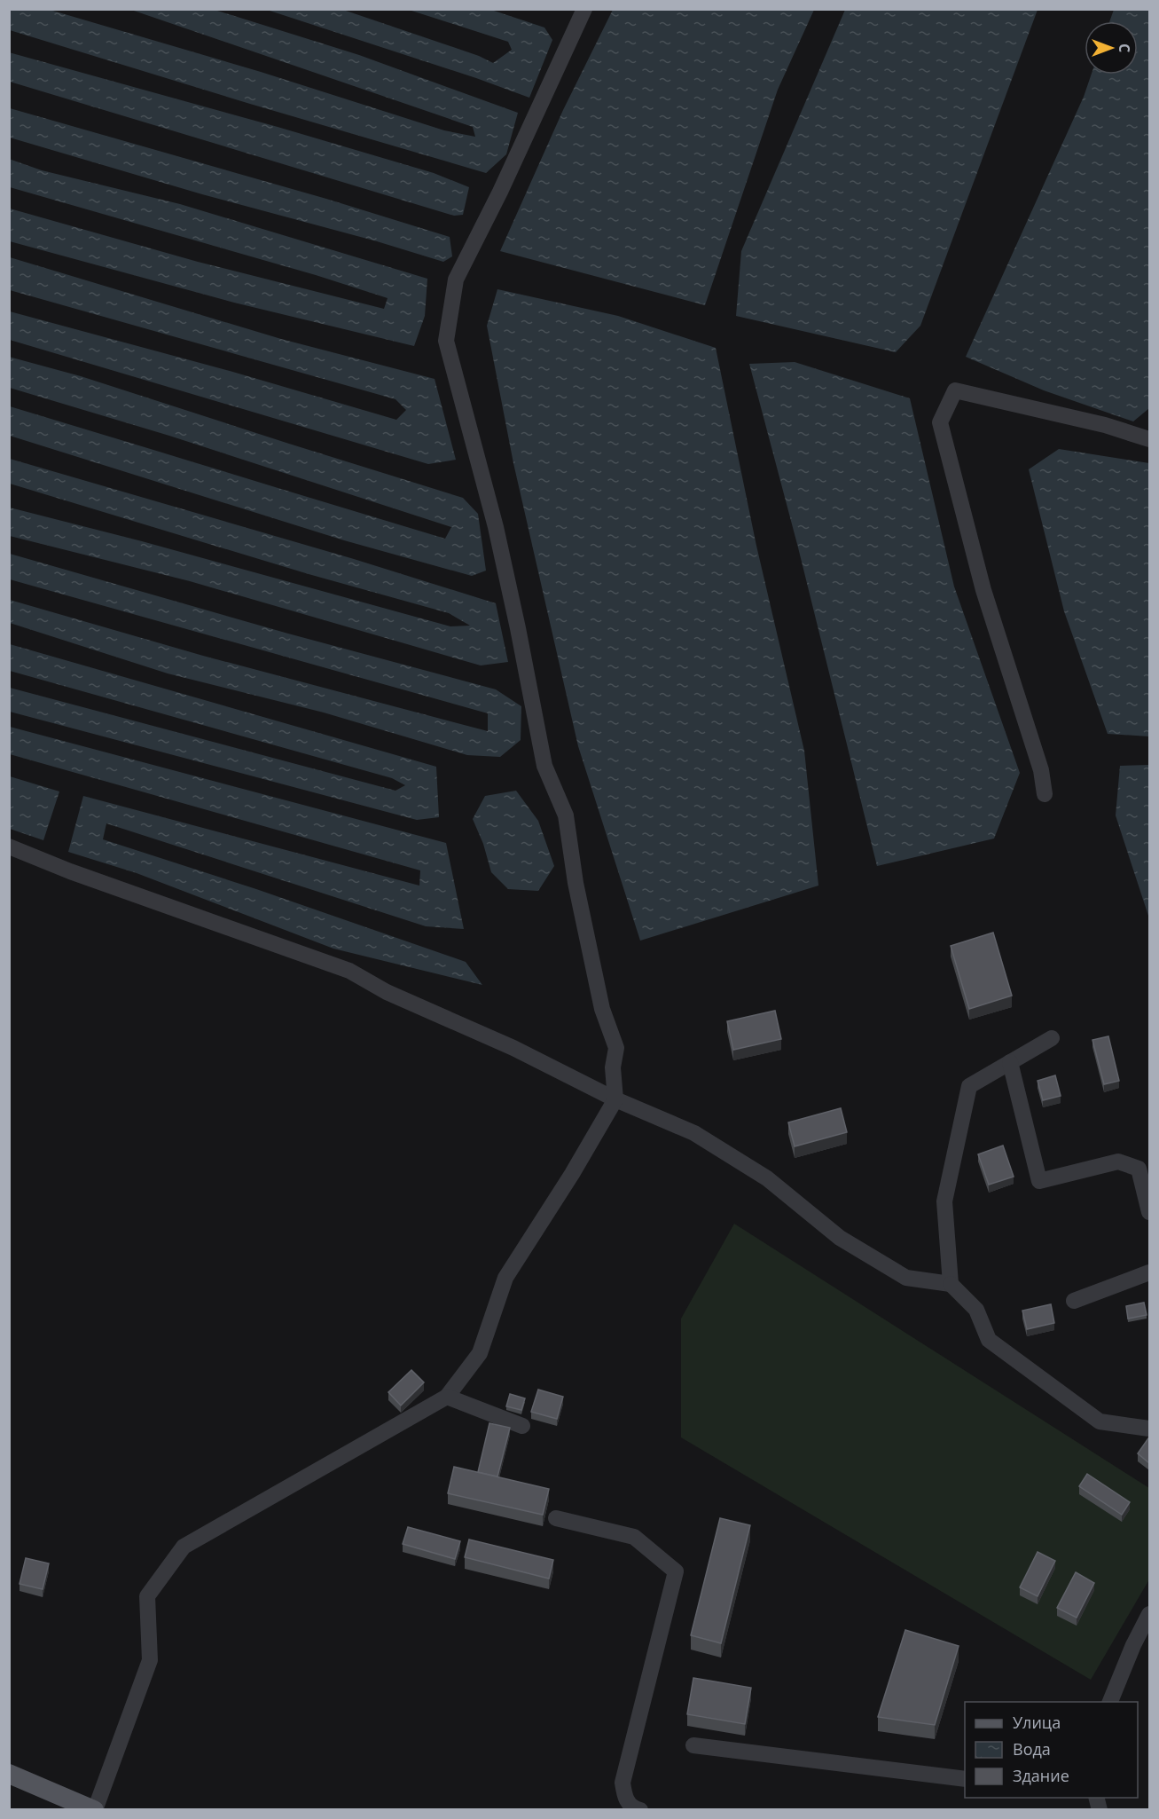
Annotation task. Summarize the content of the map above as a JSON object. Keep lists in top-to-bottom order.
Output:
{
  "legend": ["Улица", "Вода", "Здание"],
  "north": "right"
}
